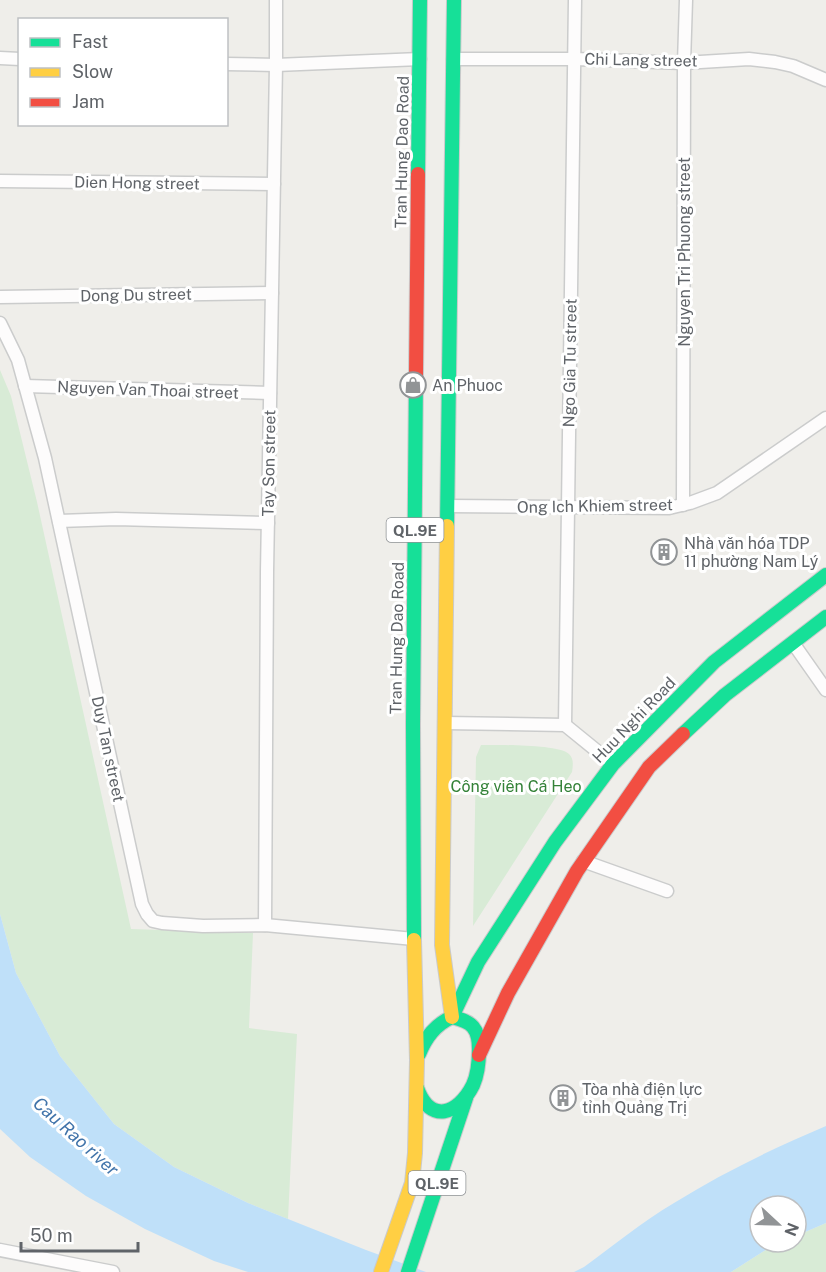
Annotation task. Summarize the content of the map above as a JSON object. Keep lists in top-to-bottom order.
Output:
{
  "streets": {
    "main road": ["Tran Hung Dao Road", "QL.9E", "Huu Nghi Road"],
    "street": [
      "Chi Lang street",
      "Dien Hong street",
      "Nguyen Tri Phuong street",
      "Dong Du street",
      "Ngo Gia Tu street",
      "Nguyen Van Thoai street",
      "Tay Son street",
      "Ong Ich Khiem street",
      "Duy Tan street"
    ]
  },
  "crossings": [
    ["Chi Lang street", "Tran Hung Dao Road"],
    ["Chi Lang street", "Nguyen Tri Phuong street"],
    ["Chi Lang street", "Ngo Gia Tu street"],
    ["Chi Lang street", "Tay Son street"],
    ["Tran Hung Dao Road", "Ong Ich Khiem street"],
    ["Tran Hung Dao Road", "QL.9E"],
    ["Tran Hung Dao Road", "Huu Nghi Road"],
    ["Tran Hung Dao Road", "Duy Tan street"],
    ["Dien Hong street", "Tay Son street"],
    ["Nguyen Tri Phuong street", "Ong Ich Khiem street"],
    ["Dong Du street", "Tay Son street"],
    ["Ngo Gia Tu street", "Ong Ich Khiem street"],
    ["Nguyen Van Thoai street", "Tay Son street"],
    ["Nguyen Van Thoai street", "Duy Tan street"],
    ["Tay Son street", "Duy Tan street"],
    ["QL.9E", "Huu Nghi Road"]
  ],
  "water": ["Cau Rao river"],
  "parks": ["Công viên Cá Heo"],
  "places": {
    "shop": ["An Phuoc"],
    "building": ["Nhà văn hóa TDP 11 phường Nam Lý", "Tòa nhà điện lực tỉnh Quảng Trị"]
  },
  "legend": ["Fast", "Slow", "Jam"],
  "scale_bar": "50 m",
  "north": "right"
}
